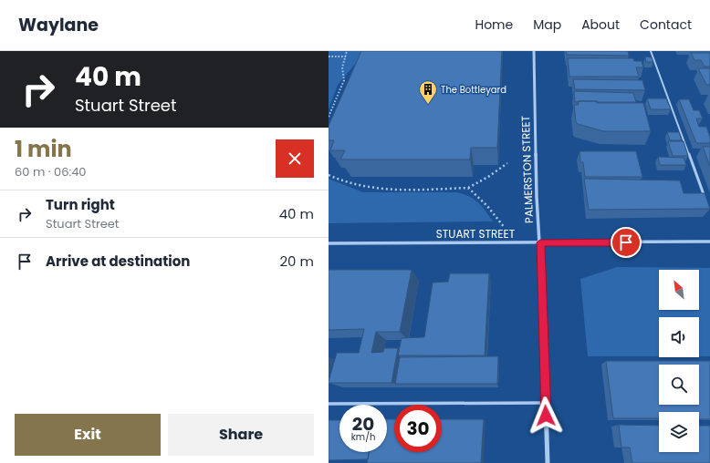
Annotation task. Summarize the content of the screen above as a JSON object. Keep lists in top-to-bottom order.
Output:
{
  "streets": {
    "street": ["PALMERSTON STREET", "STUART STREET"]
  },
  "crossings": [
    ["PALMERSTON STREET", "STUART STREET"]
  ],
  "places": {
    "building": ["The Bottleyard"]
  },
  "north": "top left",
  "page": {
    "header": "Waylane",
    "nav": [
      "Home",
      "Map",
      "About",
      "Contact"
    ],
    "turn": ["40 m", "Stuart Street"],
    "heading": ["1 min", "60 m · 06:40"],
    "list": [
      {
        "name": "Turn right",
        "note": "Stuart Street",
        "value": "40 m"
      },
      {
        "name": "Arrive at destination",
        "value": "20 m"
      }
    ],
    "speed": "20 km/h",
    "limit": "30",
    "buttons": ["Exit", "Share"]
  }
}
